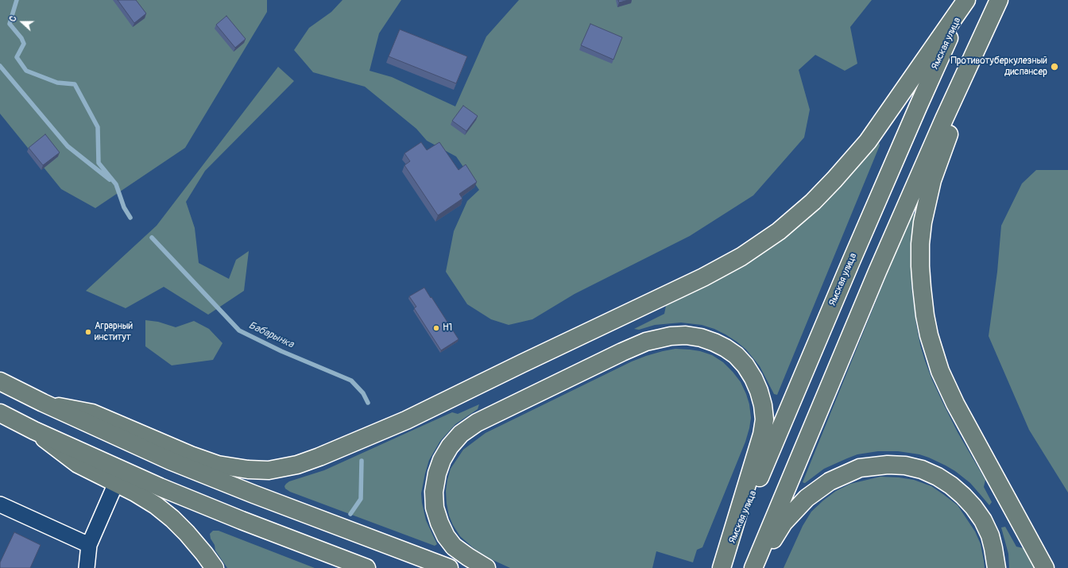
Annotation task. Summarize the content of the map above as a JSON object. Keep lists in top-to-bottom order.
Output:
{
  "streets": {
    "main road": ["Ямская улица"]
  },
  "water": ["Бабарынка"],
  "places": ["Противотуберкулезный диспансер", "Н1", "Аграрный институт"],
  "north": "left"
}
